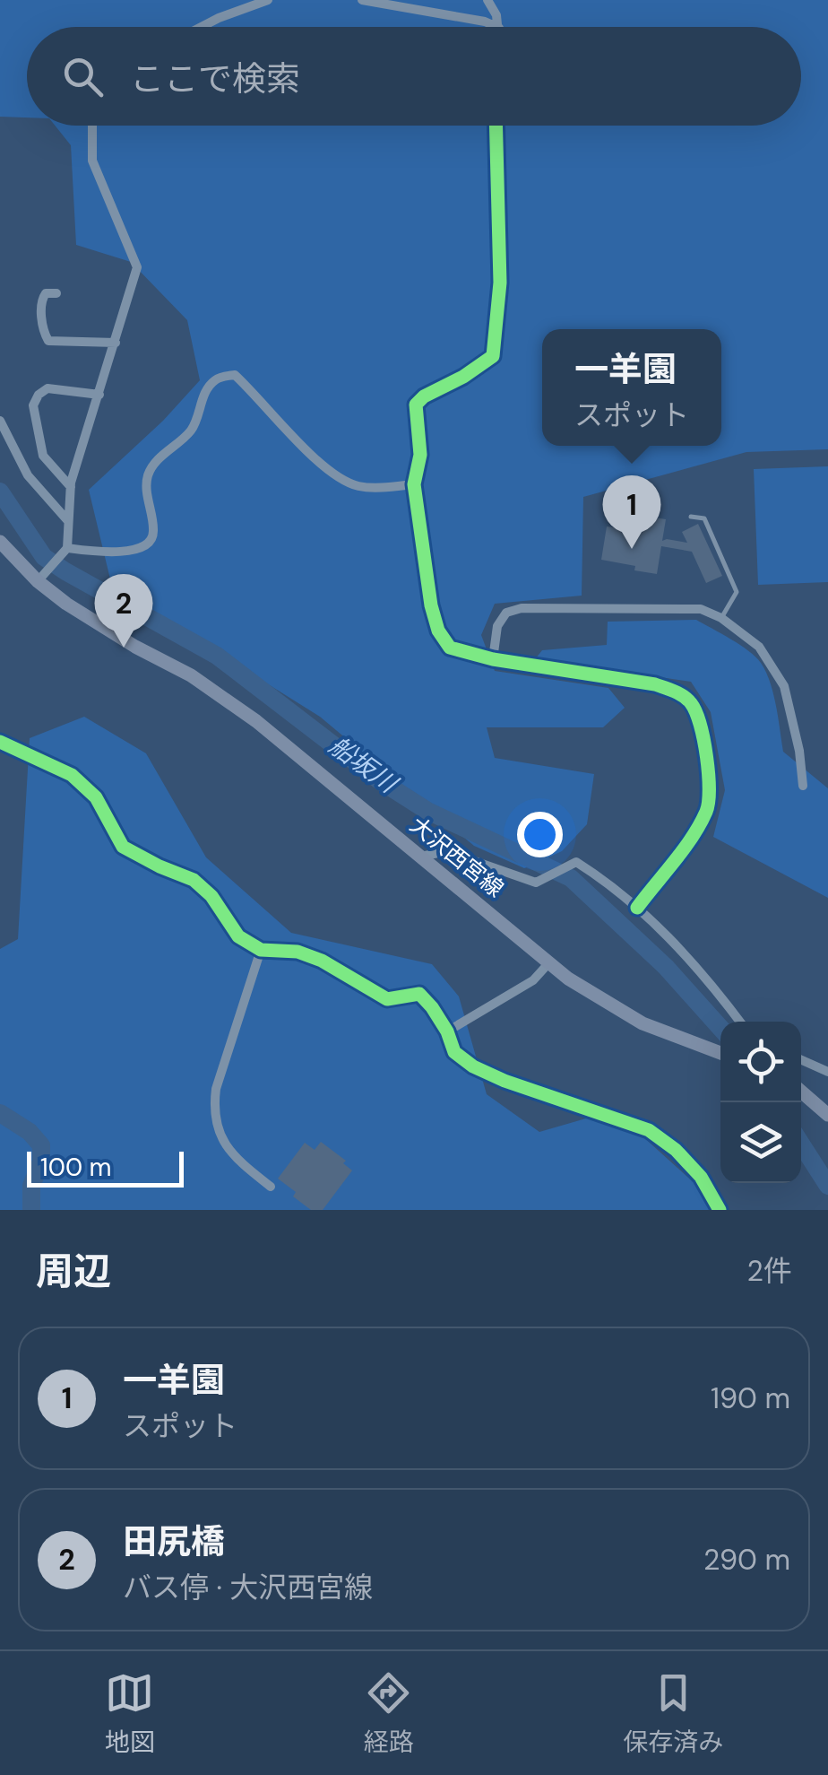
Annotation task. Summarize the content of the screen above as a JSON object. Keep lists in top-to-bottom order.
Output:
{
  "streets": {
    "main road": ["大沢西宮線"]
  },
  "water": ["船坂川"],
  "scale_bar": "100 m",
  "page": {
    "search": "ここで検索",
    "popup": ["一羊園", "スポット"],
    "pins": ["1", "2"],
    "scale": "100 m",
    "heading": ["周辺", "2件"],
    "list": [
      {
        "mark": "1",
        "name": "一羊園",
        "note": "スポット",
        "value": "190 m"
      },
      {
        "mark": "2",
        "name": "田尻橋",
        "note": "バス停 · 大沢西宮線",
        "value": "290 m"
      }
    ],
    "nav": ["地図", "経路", "保存済み"]
  }
}
